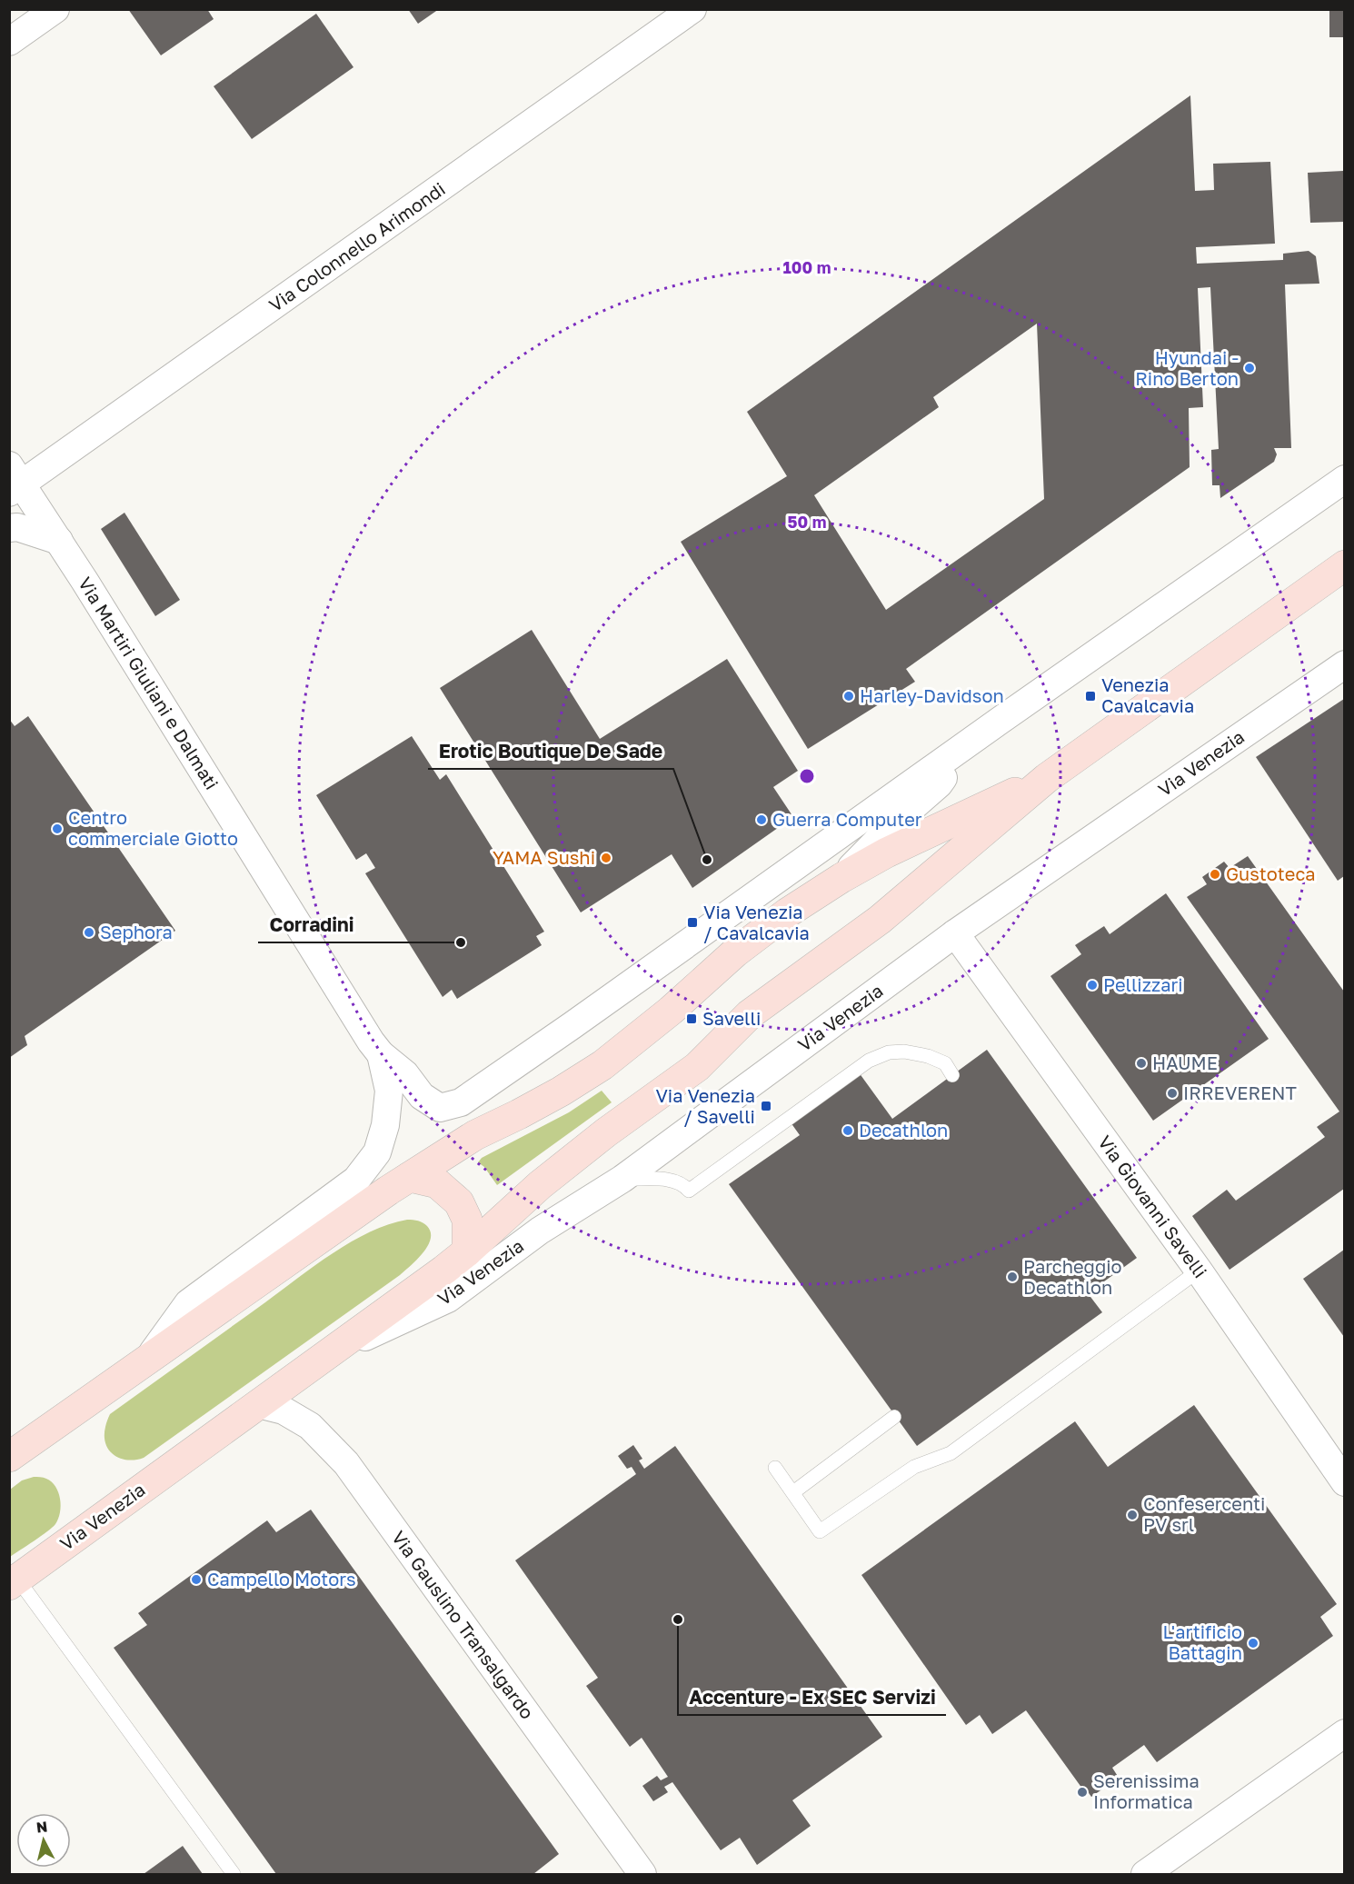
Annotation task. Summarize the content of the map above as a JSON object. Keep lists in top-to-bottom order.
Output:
{
  "streets": {
    "main road": ["Via Venezia"],
    "street": [
      "Via Colonnello Arimondi",
      "Via Martiri Giuliani e Dalmati",
      "Via Giovanni Savelli",
      "Via Gauslino Transalgardo"
    ]
  },
  "crossings": [
    ["Via Colonnello Arimondi", "Via Martiri Giuliani e Dalmati"],
    ["Via Martiri Giuliani e Dalmati", "Via Venezia"],
    ["Via Venezia", "Via Giovanni Savelli"],
    ["Via Venezia", "Via Gauslino Transalgardo"]
  ],
  "places": {
    "other": [
      "Hyundai - Rino Berton",
      "Harley-Davidson",
      "Guerra Computer",
      "Centro commerciale Giotto",
      "YAMA Sushi",
      "Erotic Boutique De Sade",
      "Gustoteca",
      "Sephora",
      "Corradini",
      "Pellizzari",
      "HAUME",
      "IRREVERENT",
      "Decathlon",
      "Parcheggio Decathlon",
      "Confesercenti PV srl",
      "Campello Motors",
      "Accenture - Ex SEC Servizi",
      "L'artificio Battagin",
      "Serenissima Informatica"
    ],
    "transit": [
      "Venezia Cavalcavia",
      "Via Venezia / Cavalcavia",
      "Savelli",
      "Via Venezia / Savelli"
    ]
  },
  "north": "top",
  "rings": ["100 m", "50 m"]
}
